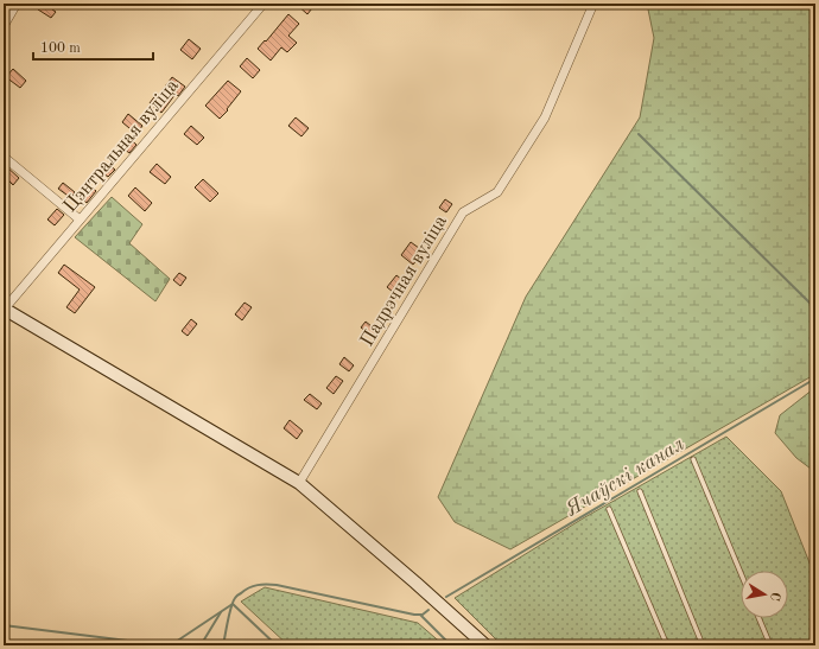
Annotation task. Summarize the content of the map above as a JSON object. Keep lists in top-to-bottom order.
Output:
{
  "streets": {
    "street": ["Цэнтральная вуліца", "Падрэчная вуліца"]
  },
  "water": ["Ячаўскі канал"],
  "scale_bar": "100 m",
  "north": "right"
}
